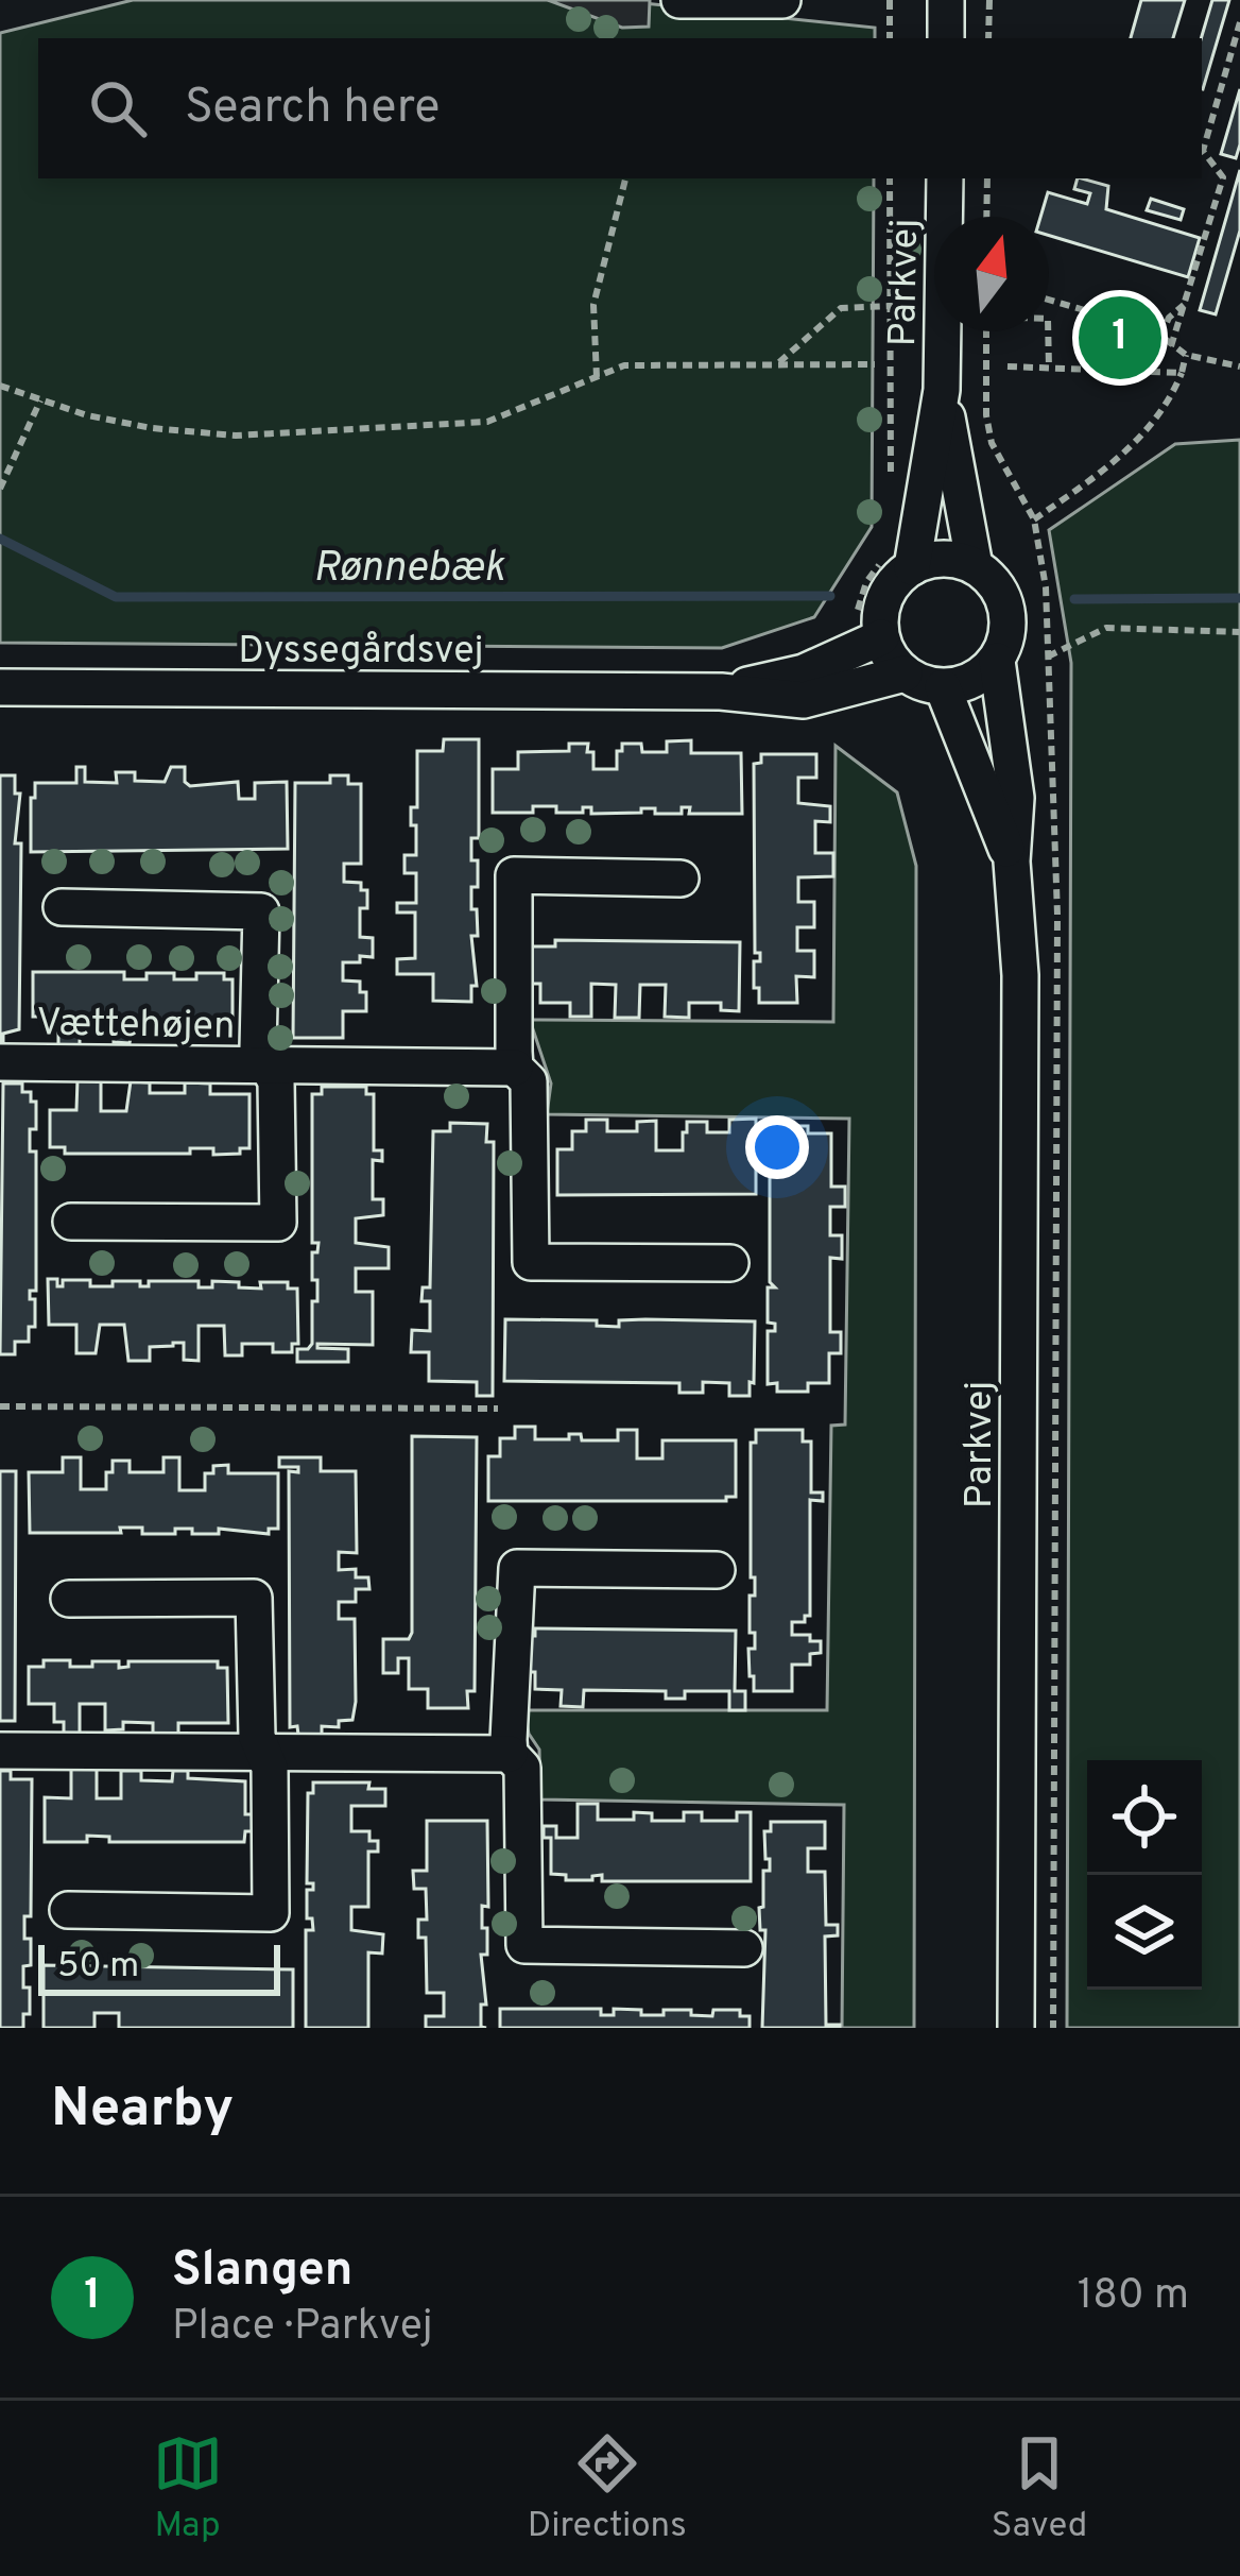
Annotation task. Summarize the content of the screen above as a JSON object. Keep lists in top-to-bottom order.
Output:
{
  "streets": {
    "street": ["Parkvej", "Dyssegårdsvej", "Vættehøjen"]
  },
  "crossings": [
    ["Parkvej", "Dyssegårdsvej"]
  ],
  "water": ["Rønnebæk"],
  "scale_bar": "50 m",
  "north": "top",
  "page": {
    "search": "Search here",
    "pins": "1",
    "scale": "50 m",
    "heading": "Nearby",
    "list": [
      {
        "mark": "1",
        "name": "Slangen",
        "note": "Place · Parkvej",
        "value": "180 m"
      }
    ],
    "nav": ["Map", "Directions", "Saved"]
  }
}
